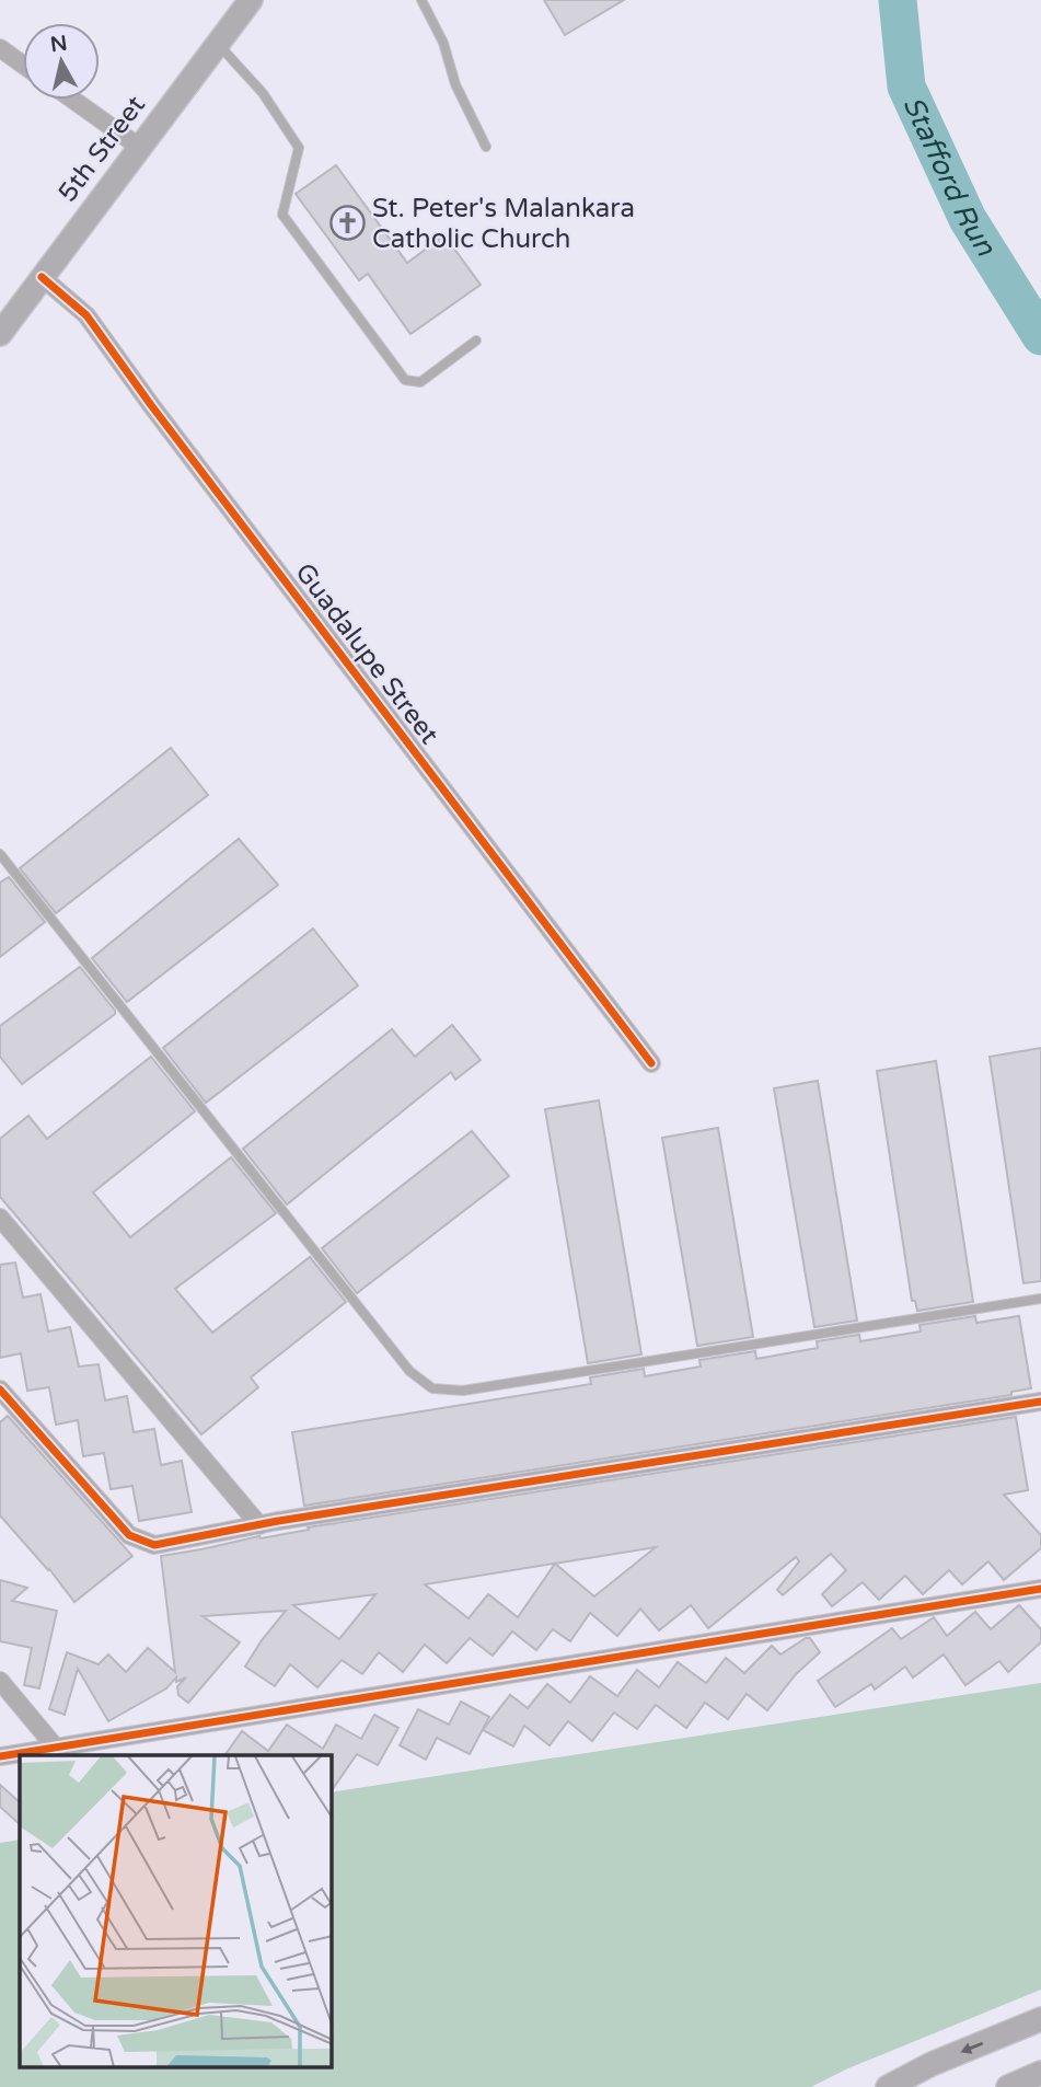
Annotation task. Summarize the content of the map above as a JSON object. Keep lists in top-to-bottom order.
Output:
{
  "streets": {
    "main road": ["5th Street"],
    "street": ["Guadalupe Street"]
  },
  "crossings": [
    ["5th Street", "Guadalupe Street"]
  ],
  "water": ["Stafford Run"],
  "places": {
    "church": ["St. Peter's Malankara Catholic Church"]
  },
  "north": "top"
}
